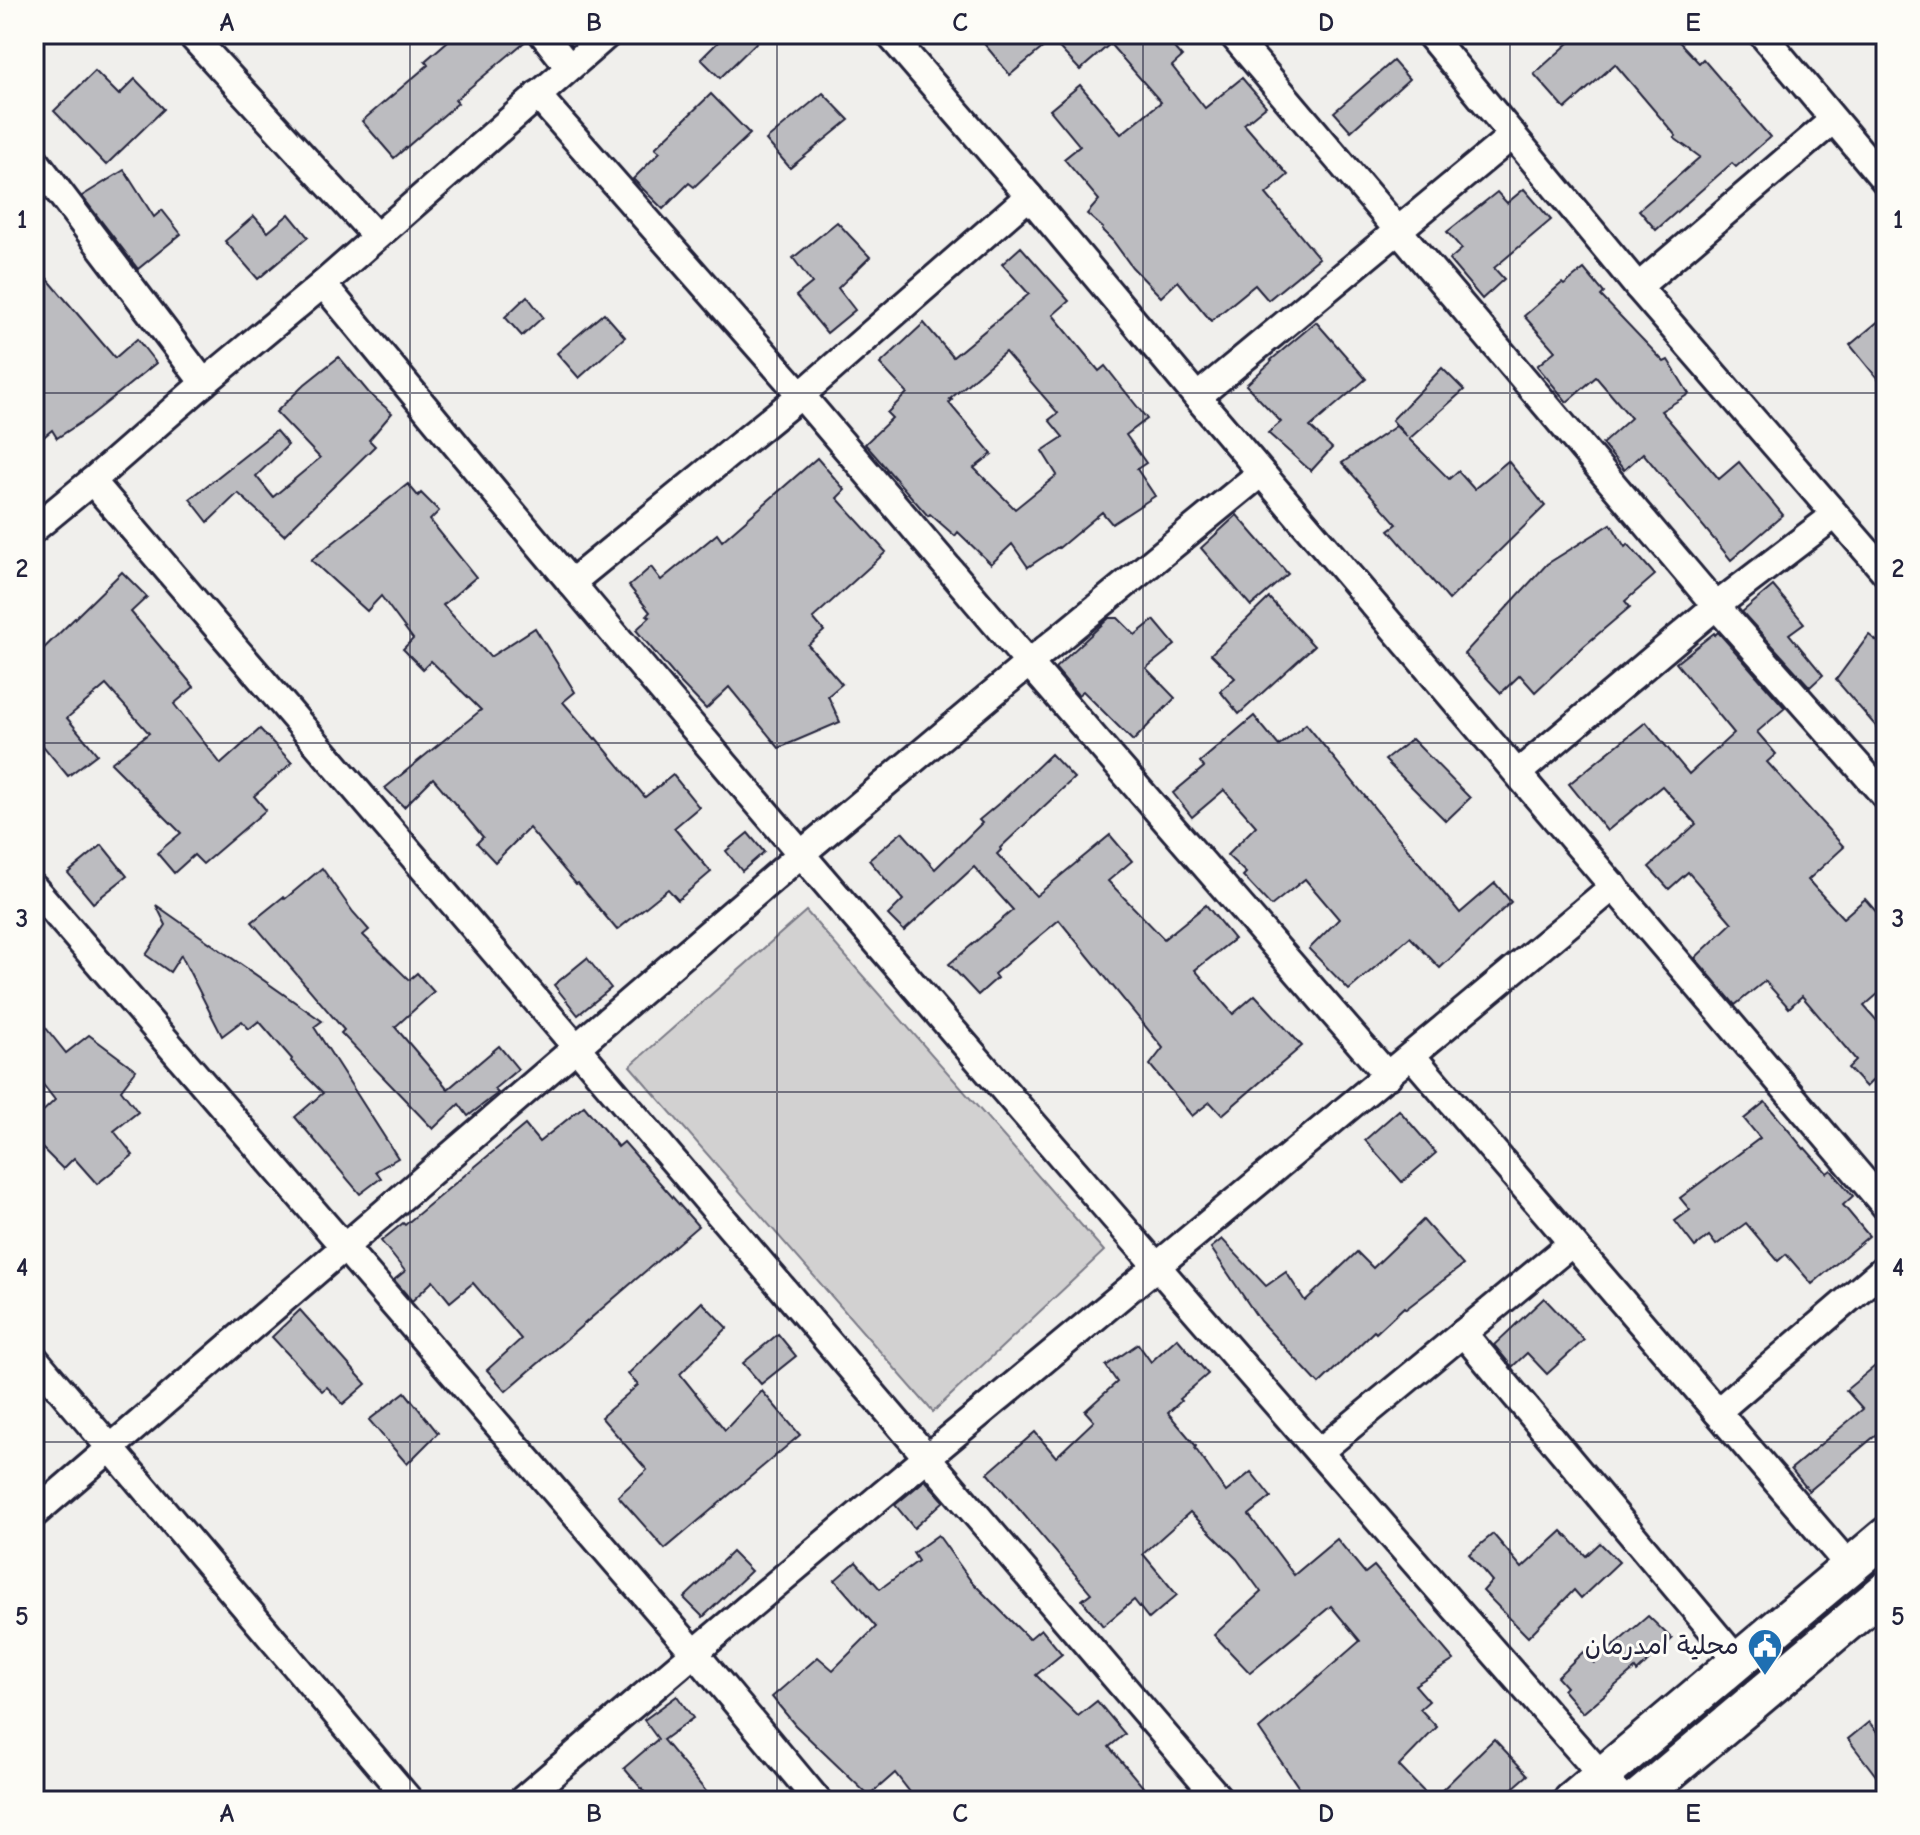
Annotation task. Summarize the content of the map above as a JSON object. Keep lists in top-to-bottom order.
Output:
{
  "places": {
    "public building": ["محلية امدرمان"]
  },
  "grid": {
    "columns": [
      "A",
      "B",
      "C",
      "D",
      "E"
    ],
    "rows": [
      "1",
      "2",
      "3",
      "4",
      "5"
    ]
  }
}
